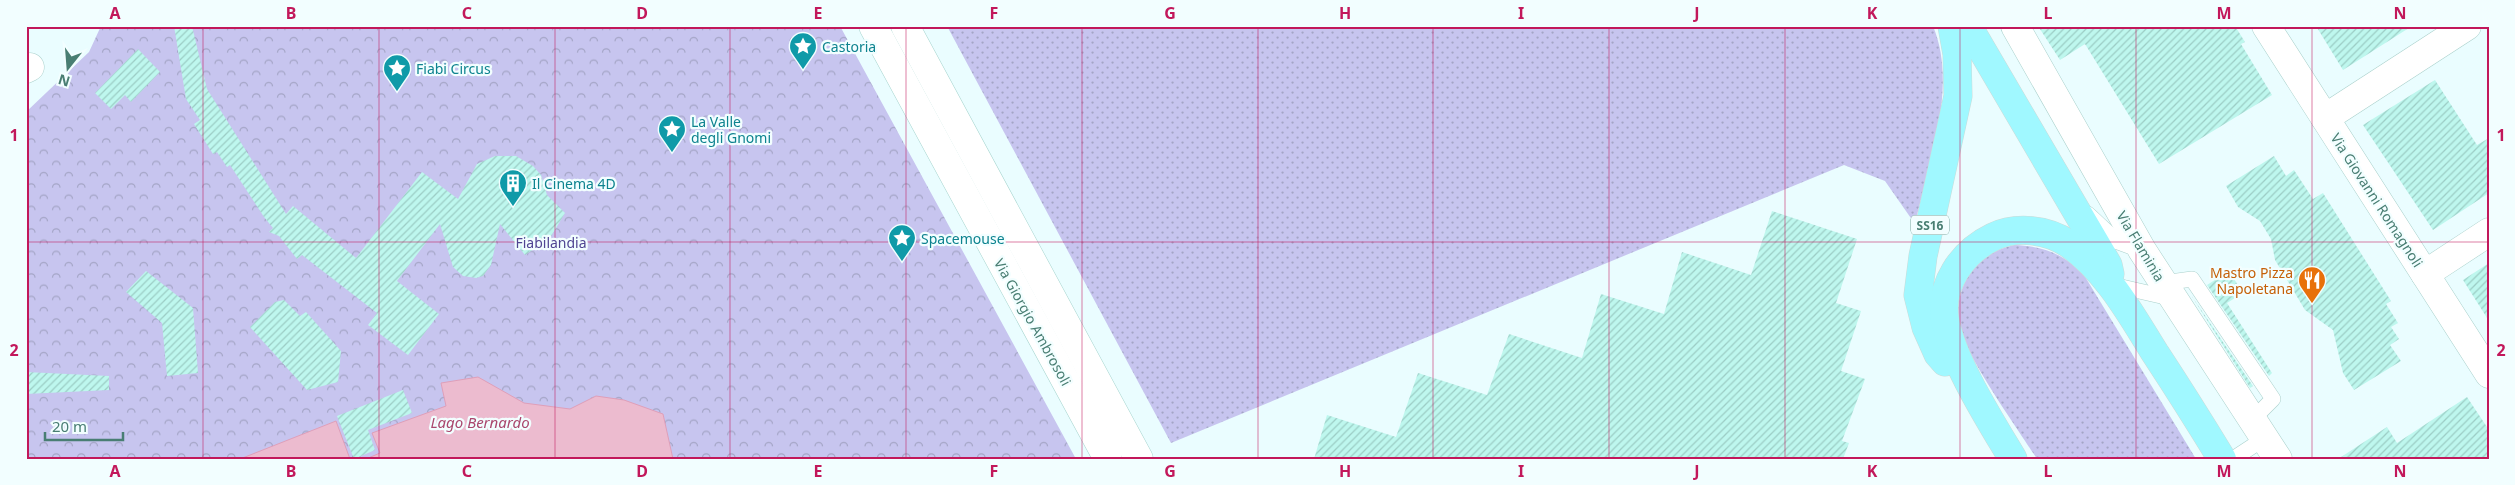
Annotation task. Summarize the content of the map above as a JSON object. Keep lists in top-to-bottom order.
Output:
{
  "streets": {
    "main road": ["SS16"],
    "street": ["Via Giovanni Romagnoli", "Via Flaminia", "Via Giorgio Ambrosoli"]
  },
  "water": ["Lago Bernardo"],
  "parks": ["Fiabilandia"],
  "places": {
    "place": [
      "Castoria",
      "Fiabi Circus",
      "La Valle degli Gnomi",
      "Spacemouse"
    ],
    "building": ["Il Cinema 4D"],
    "restaurant": ["Mastro Pizza Napoletana"]
  },
  "scale_bar": "20 m",
  "north": "bottom",
  "grid": {
    "columns": [
      "A",
      "B",
      "C",
      "D",
      "E",
      "F",
      "G",
      "H",
      "I",
      "J",
      "K",
      "L",
      "M",
      "N"
    ],
    "rows": ["1", "2"]
  }
}
